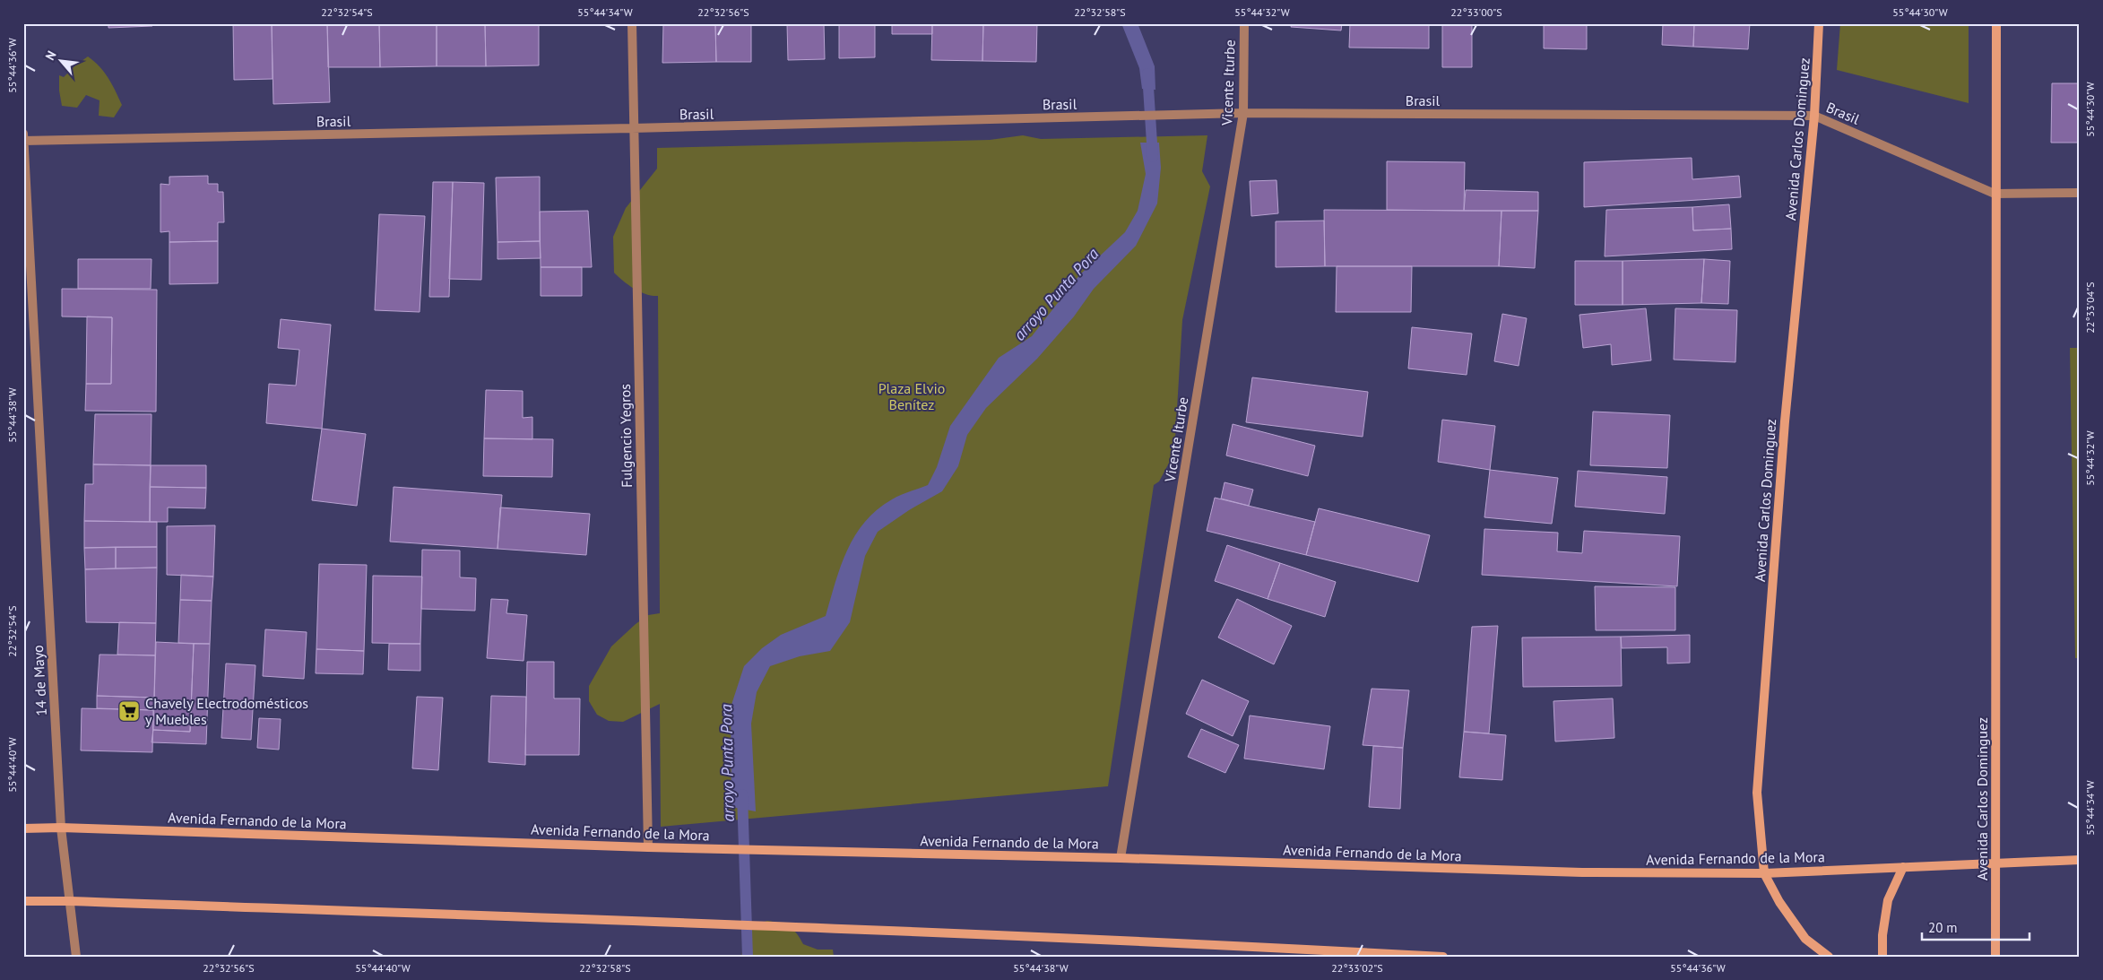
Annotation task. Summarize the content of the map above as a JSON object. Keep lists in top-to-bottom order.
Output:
{
  "streets": {
    "main road": ["Avenida Carlos Dominguez", "Avenida Fernando de la Mora"],
    "street": [
      "Vicente Iturbe",
      "Brasil",
      "Fulgencio Yegros",
      "14 de Mayo"
    ]
  },
  "crossings": [
    ["Vicente Iturbe", "Brasil"],
    ["Vicente Iturbe", "Avenida Fernando de la Mora"],
    ["Brasil", "Avenida Carlos Dominguez"],
    ["Brasil", "Fulgencio Yegros"],
    ["Brasil", "14 de Mayo"],
    ["Avenida Carlos Dominguez", "Avenida Fernando de la Mora"],
    ["Fulgencio Yegros", "Avenida Fernando de la Mora"],
    ["14 de Mayo", "Avenida Fernando de la Mora"]
  ],
  "water": ["arroyo Punta Pora"],
  "parks": ["Plaza Elvio Benítez"],
  "places": {
    "supermarket": ["Chavely Electrodomésticos y Muebles"]
  },
  "scale_bar": "20 m",
  "north": "top left",
  "coordinates": [
    "22°32'54\"S",
    "55°44'34\"W",
    "22°32'56\"S",
    "22°32'58\"S",
    "55°44'32\"W",
    "22°33'00\"S",
    "55°44'30\"W",
    "55°44'36\"W",
    "22°33'04\"S",
    "55°44'38\"W",
    "55°44'40\"W",
    "22°33'02\"S"
  ]
}
